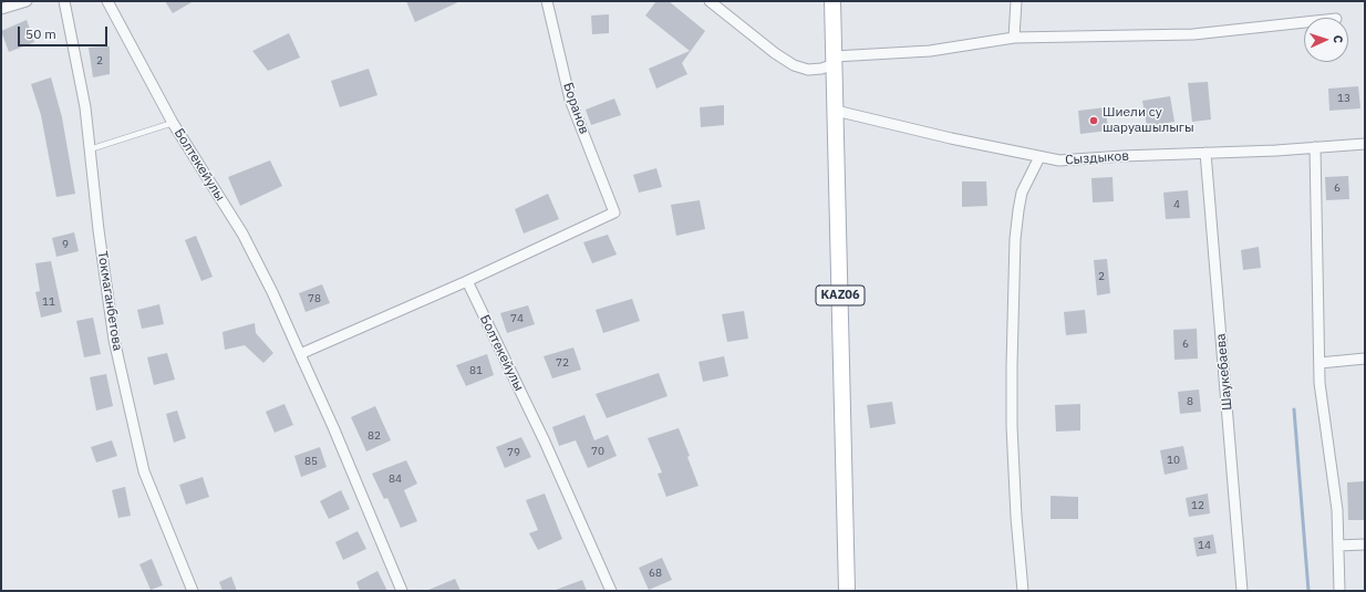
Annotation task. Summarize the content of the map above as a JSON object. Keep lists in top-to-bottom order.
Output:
{
  "streets": {
    "main road": ["KАZ06"],
    "street": [
      "Боранов",
      "Сыздыков",
      "Болтекейулы",
      "Токмаганбетова",
      "Шаукебаева"
    ]
  },
  "crossings": [
    ["Боранов", "Болтекейулы"],
    ["Сыздыков", "KАZ06"],
    ["Сыздыков", "Шаукебаева"]
  ],
  "places": ["Шиели су шаруашылыгы"],
  "house_numbers": [
    "2",
    "13",
    "6",
    "4",
    "9",
    "2",
    "78",
    "11",
    "74",
    "6",
    "72",
    "81",
    "8",
    "82",
    "70",
    "79",
    "10",
    "85",
    "84",
    "12",
    "14",
    "68"
  ],
  "scale_bar": "50 m",
  "north": "right"
}
